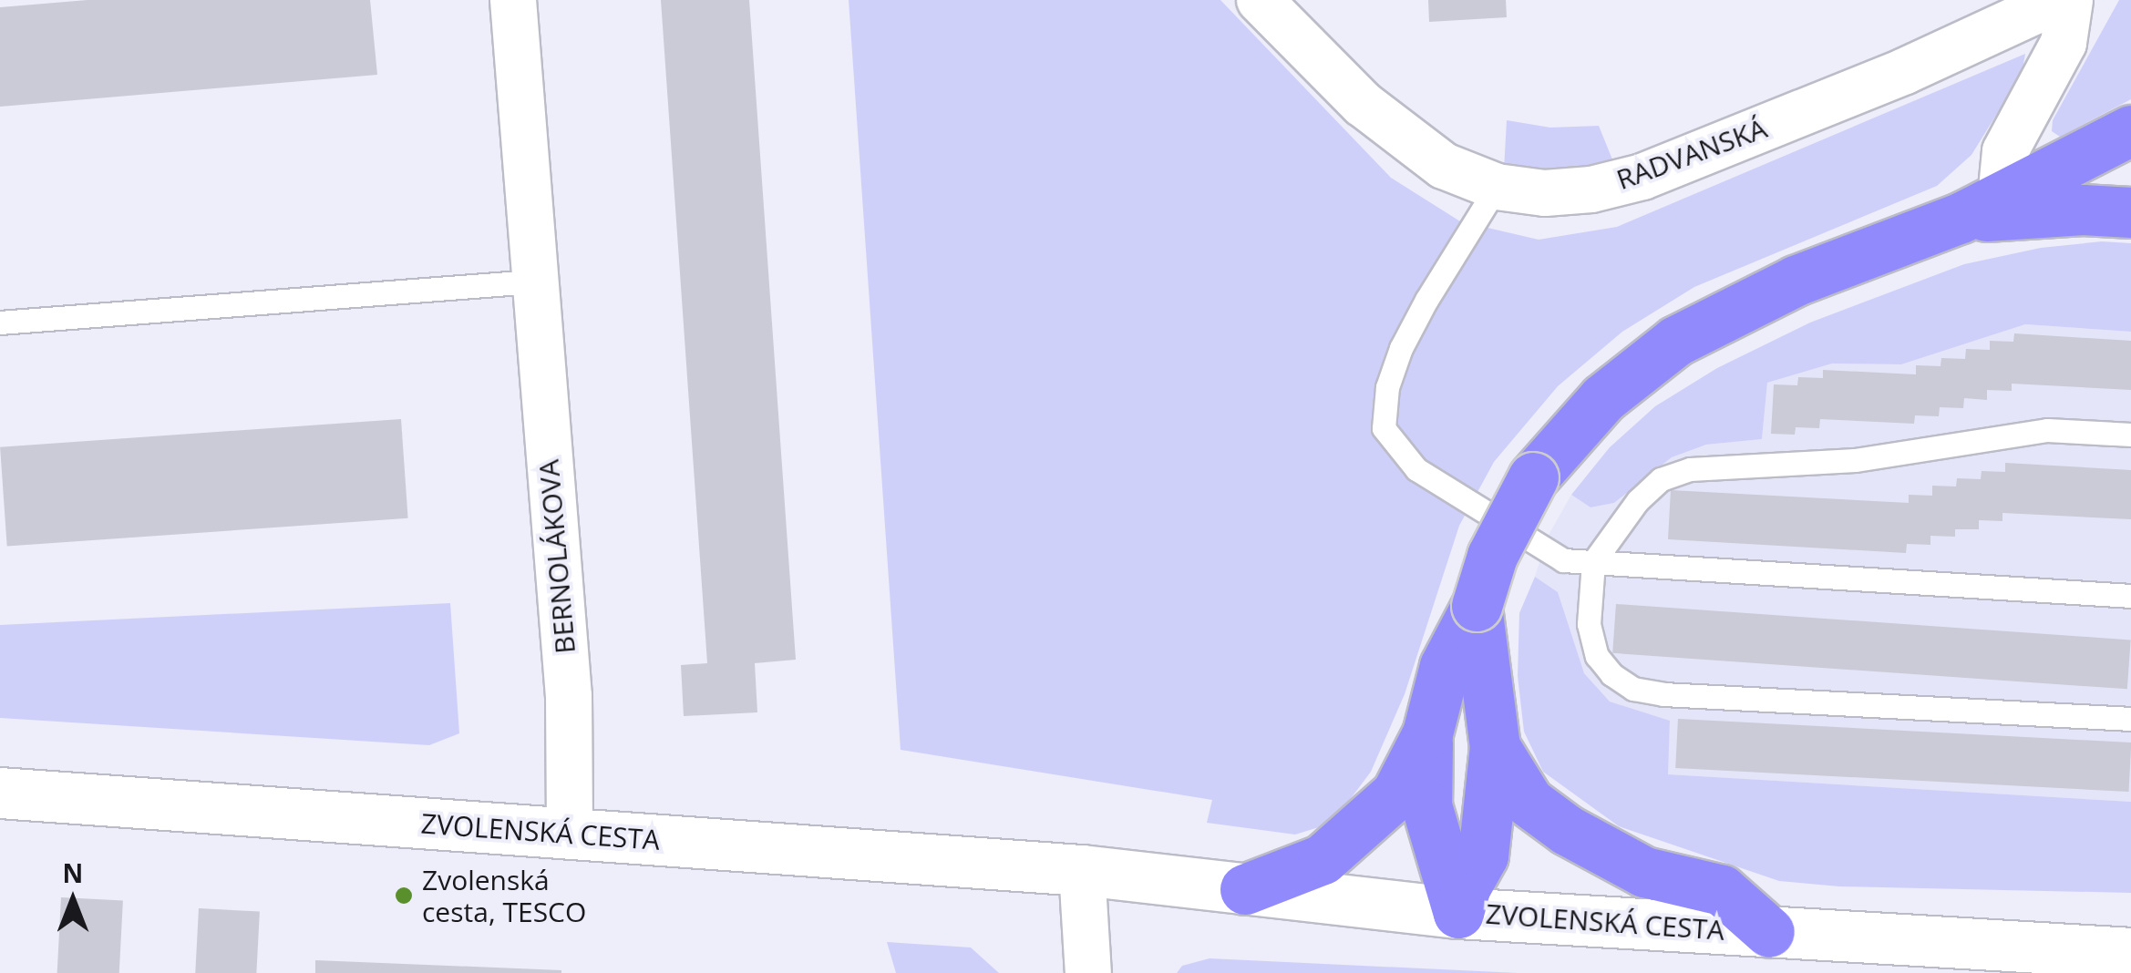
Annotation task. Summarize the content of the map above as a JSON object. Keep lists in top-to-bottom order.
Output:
{
  "streets": {
    "main road": ["ZVOLENSKÁ CESTA"],
    "street": ["RADVANSKÁ", "BERNOLÁKOVA"]
  },
  "crossings": [
    ["BERNOLÁKOVA", "ZVOLENSKÁ CESTA"]
  ],
  "places": ["Zvolenská cesta, TESCO"],
  "north": "top"
}
